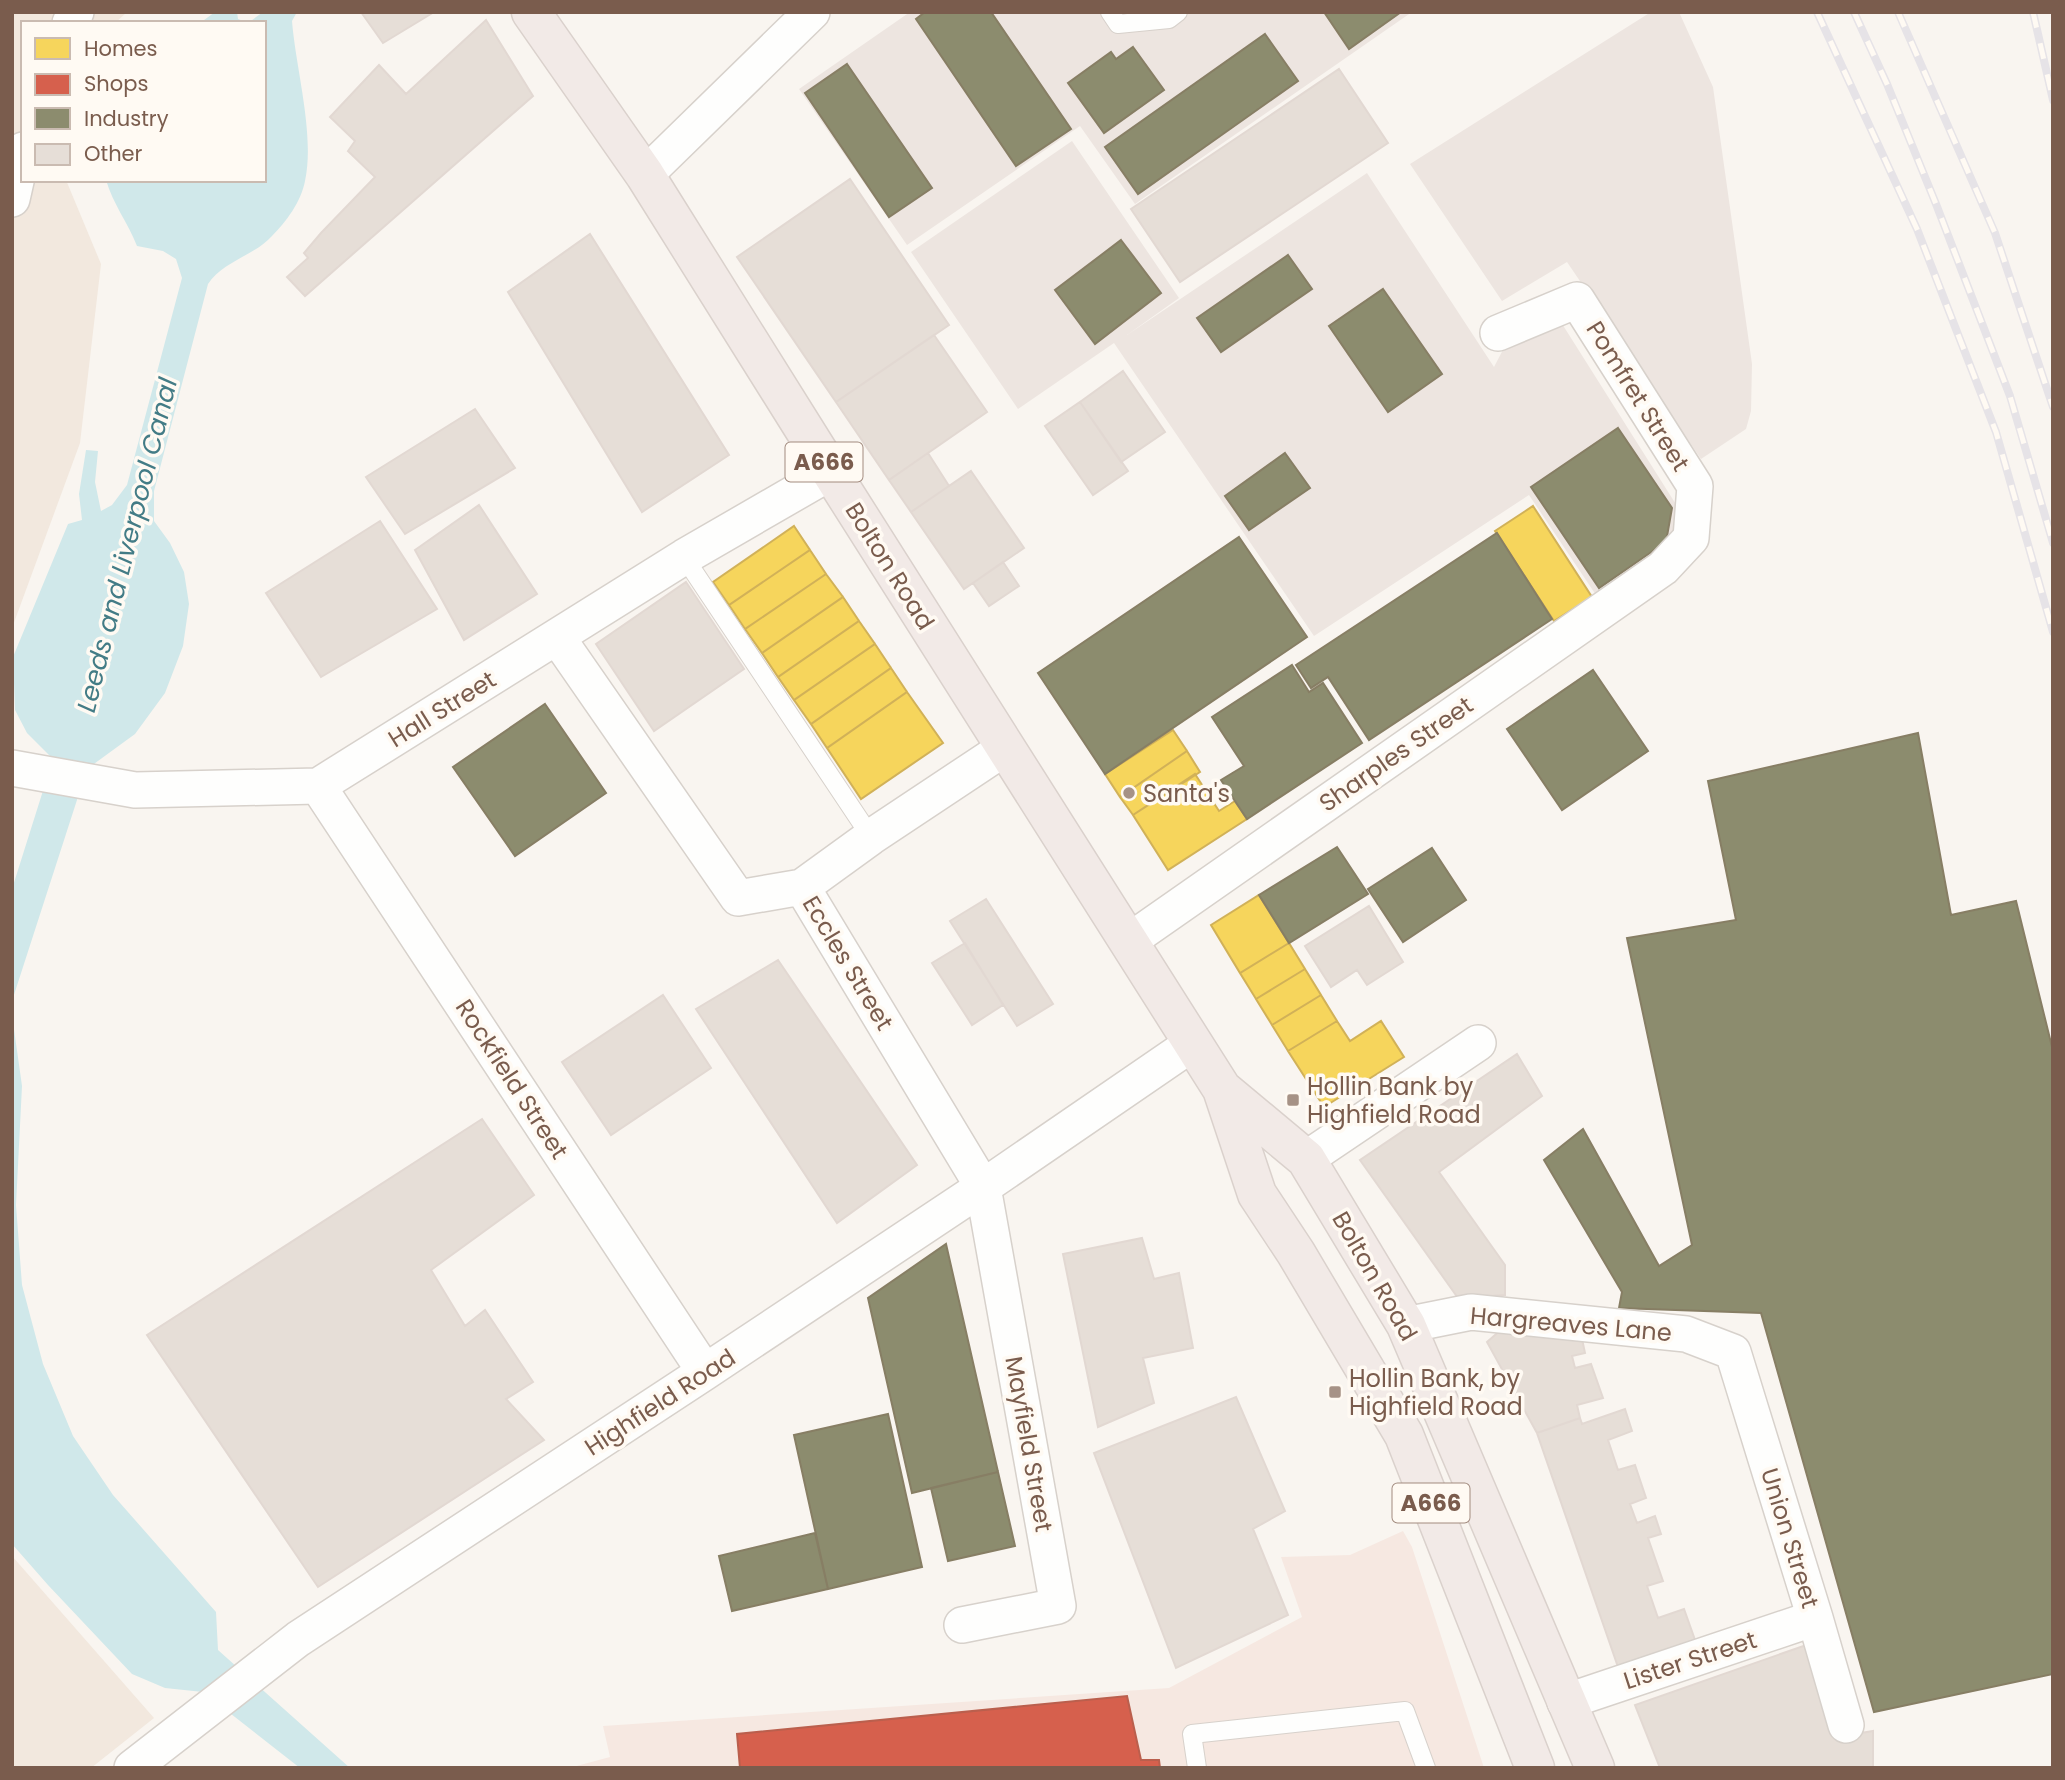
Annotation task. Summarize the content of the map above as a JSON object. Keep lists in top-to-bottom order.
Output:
{
  "streets": {
    "highway": ["A666", "Bolton Road"],
    "street": [
      "Pomfret Street",
      "Hall Street",
      "Sharples Street",
      "Eccles Street",
      "Rockfield Street",
      "Hargreaves Lane",
      "Highfield Road",
      "Mayfield Street",
      "Union Street",
      "Lister Street"
    ]
  },
  "crossings": [
    ["Pomfret Street", "Sharples Street"],
    ["Bolton Road", "Hall Street"],
    ["Bolton Road", "Sharples Street"],
    ["Bolton Road", "Hargreaves Lane"],
    ["Bolton Road", "Highfield Road"],
    ["Bolton Road", "Lister Street"],
    ["Hall Street", "Eccles Street"],
    ["Hall Street", "Rockfield Street"],
    ["Eccles Street", "Highfield Road"],
    ["Eccles Street", "Mayfield Street"],
    ["Rockfield Street", "Highfield Road"],
    ["Hargreaves Lane", "Union Street"],
    ["Highfield Road", "Mayfield Street"],
    ["Union Street", "Lister Street"]
  ],
  "water": ["Leeds and Liverpool Canal"],
  "places": {
    "other": ["Santa's"],
    "transit": ["Hollin Bank by Highfield Road", "Hollin Bank, by Highfield Road"]
  },
  "legend": [
    "Homes",
    "Shops",
    "Industry",
    "Other"
  ]
}
